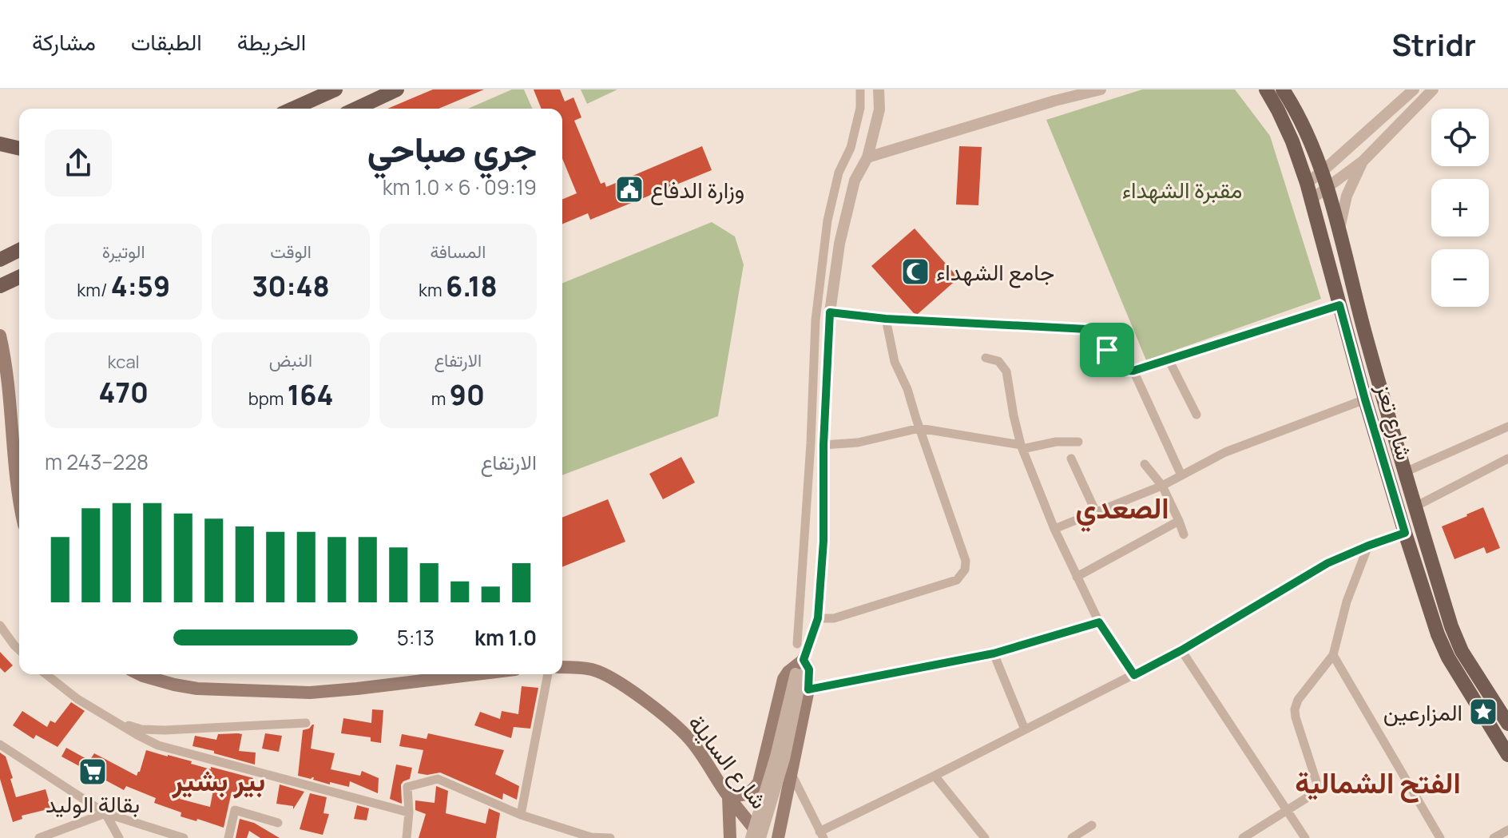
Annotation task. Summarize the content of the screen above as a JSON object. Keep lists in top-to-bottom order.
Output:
{
  "streets": {
    "main road": ["شارع تعز", "شارع السايلة"]
  },
  "districts": ["الصعدي", "بير بشير", "الفتح الشمالية"],
  "parks": ["مقبرة الشهداء"],
  "places": {
    "public building": ["وزارة الدفاع"],
    "mosque": ["جامع الشهداء"],
    "place": ["المزارعين"],
    "supermarket": ["بقالة الوليد"]
  },
  "page": {
    "header": "Stridr",
    "nav": ["الخريطة", "الطبقات", "مشاركة"],
    "map_buttons": ["+", "−"],
    "heading": ["جري صباحي", "09:19 · 6 × 1.0 km"],
    "stats": [
      ["المسافة", "6.18 km"],
      ["الوقت", "30:48"],
      ["الوتيرة", "4:59 /km"],
      ["الارتفاع", "90 m"],
      ["النبض", "164 bpm"],
      ["kcal", "470"]
    ],
    "chart": ["الارتفاع", "228–243 m"],
    "list": [
      {
        "name": "1.0 km",
        "note": "5:13"
      }
    ]
  }
}
